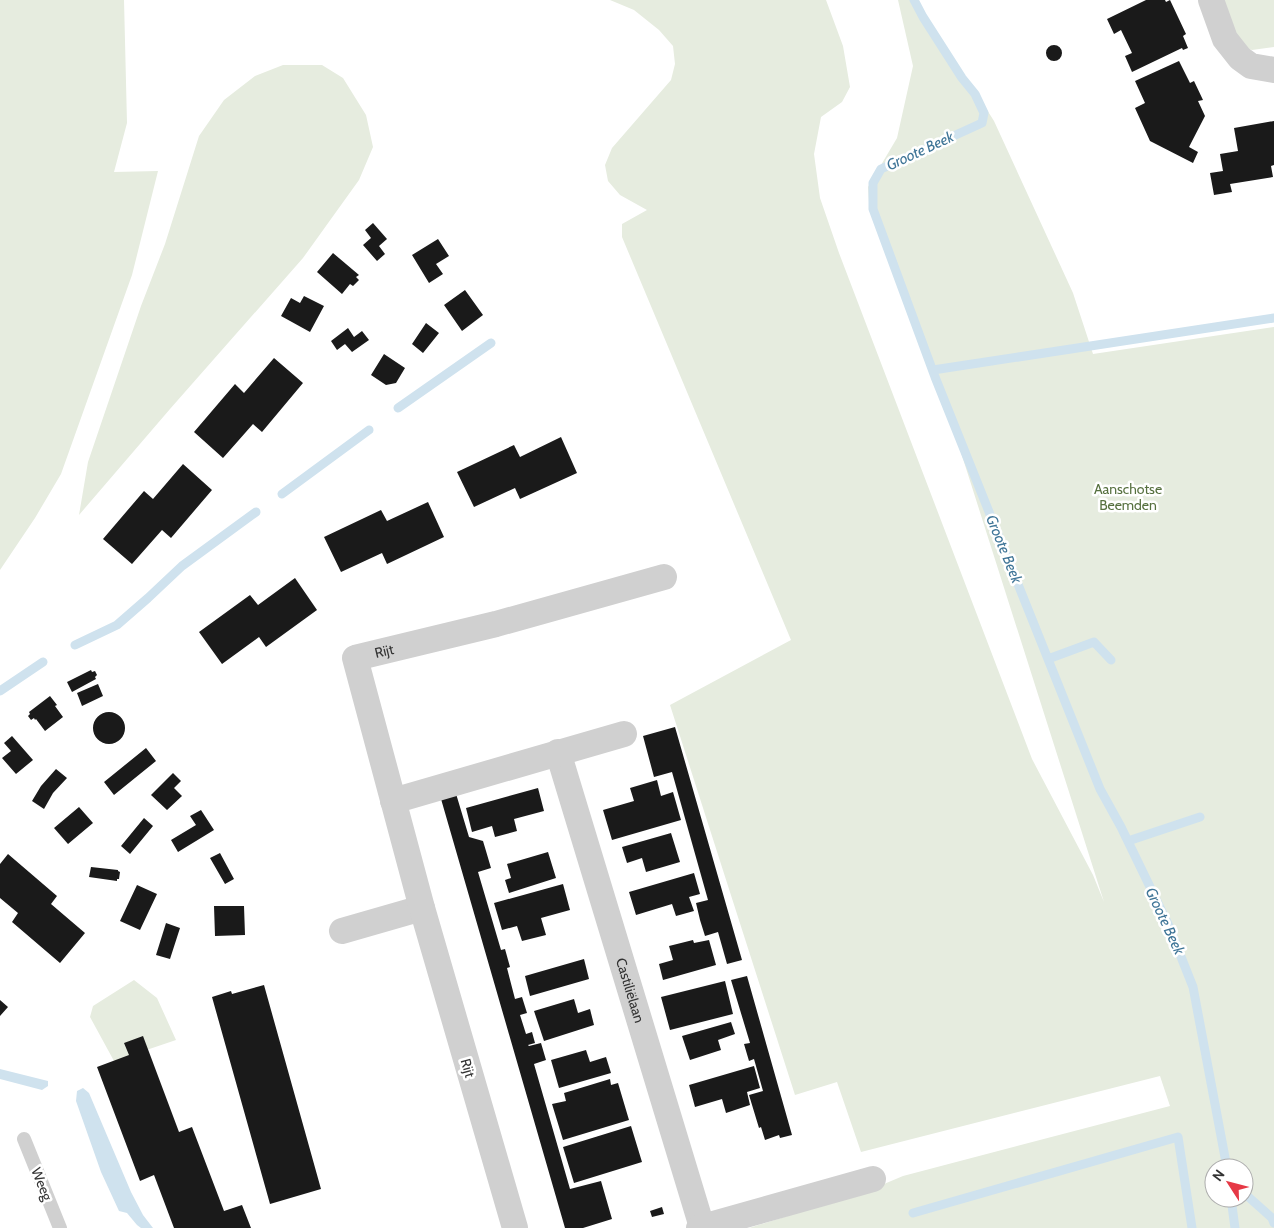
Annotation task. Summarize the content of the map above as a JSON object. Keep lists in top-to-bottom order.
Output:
{
  "streets": {
    "street": ["Rijt", "Castiliëlaan"],
    "lane": ["Weeg"]
  },
  "water": ["Groote Beek"],
  "parks": ["Aanschotse Beemden"],
  "north": "top left"
}
